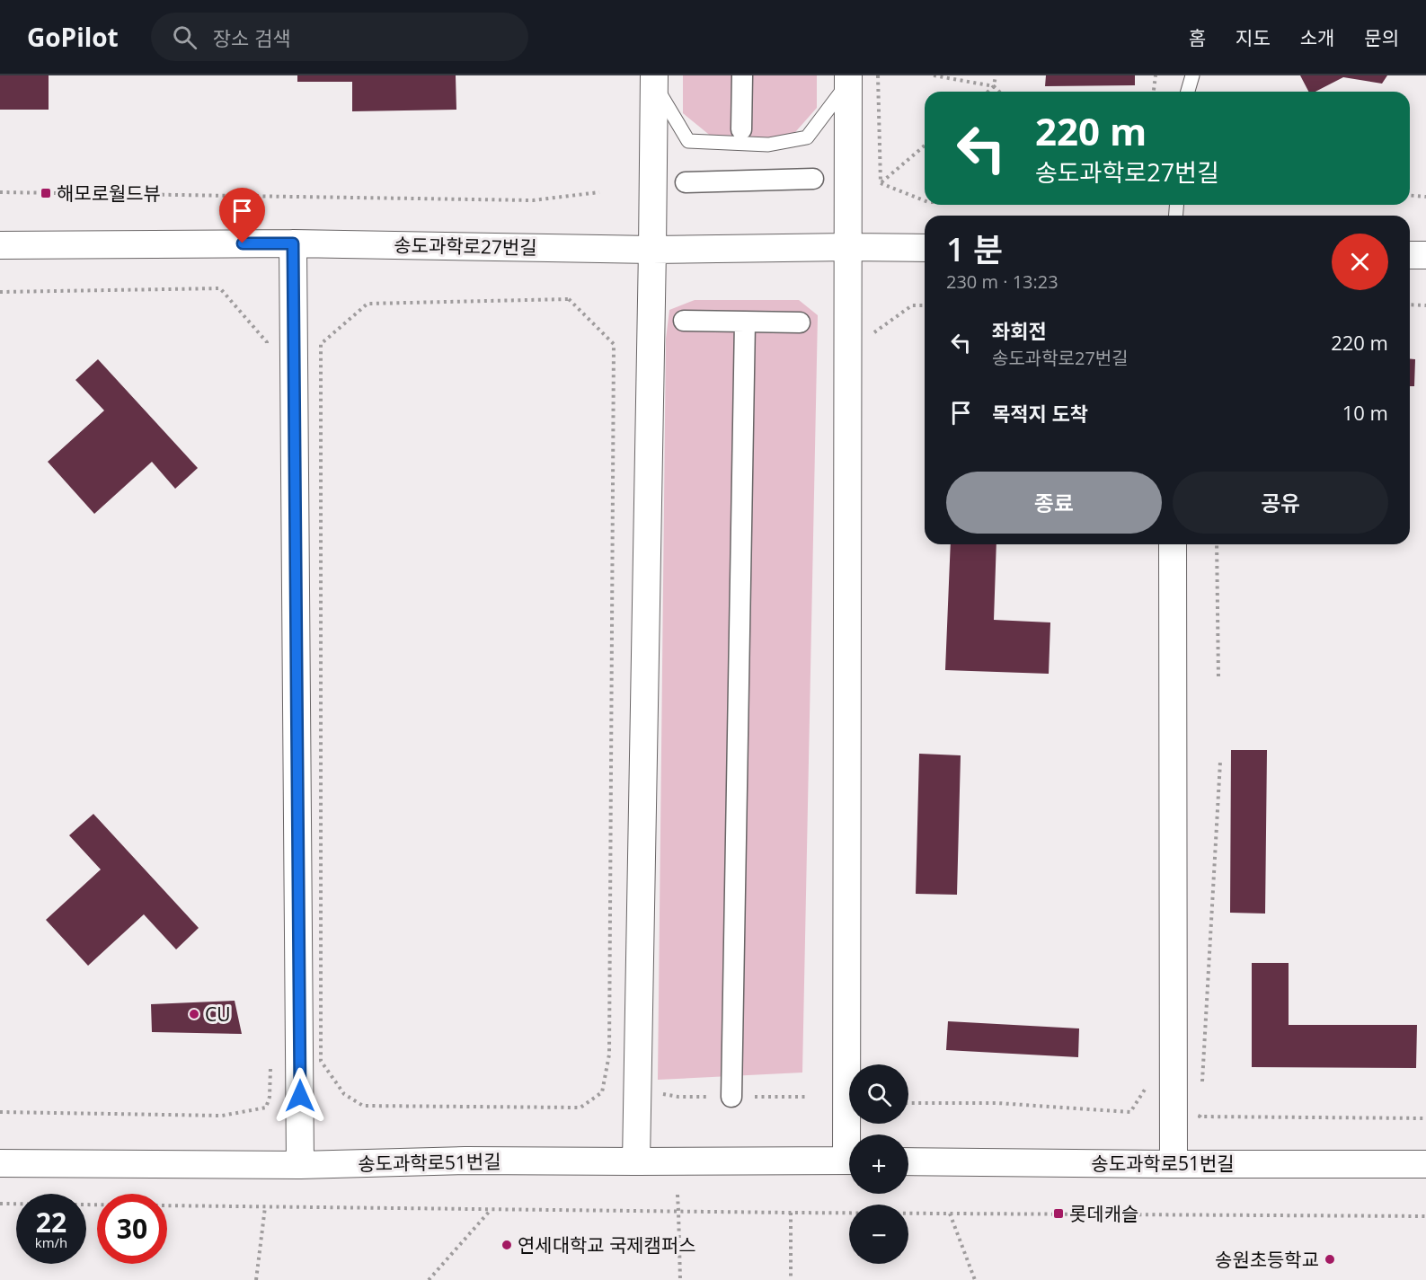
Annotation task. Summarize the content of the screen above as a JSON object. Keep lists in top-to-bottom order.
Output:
{
  "streets": {
    "street": ["송도과학로27번길", "송도과학로51번길"]
  },
  "places": {
    "transit": ["해모로월드뷰", "롯데캐슬"],
    "other": ["CU", "연세대학교 국제캠퍼스", "송원초등학교"]
  },
  "page": {
    "header": "GoPilot",
    "search": "장소 검색",
    "nav": [
      "홈",
      "지도",
      "소개",
      "문의"
    ],
    "turn": ["220 m", "송도과학로27번길"],
    "heading": ["1 분", "230 m · 13:23"],
    "list": [
      {
        "name": "좌회전",
        "note": "송도과학로27번길",
        "value": "220 m"
      },
      {
        "name": "목적지 도착",
        "value": "10 m"
      }
    ],
    "buttons": ["종료", "공유"],
    "map_buttons": ["+", "−"],
    "speed": "22 km/h",
    "limit": "30"
  }
}
